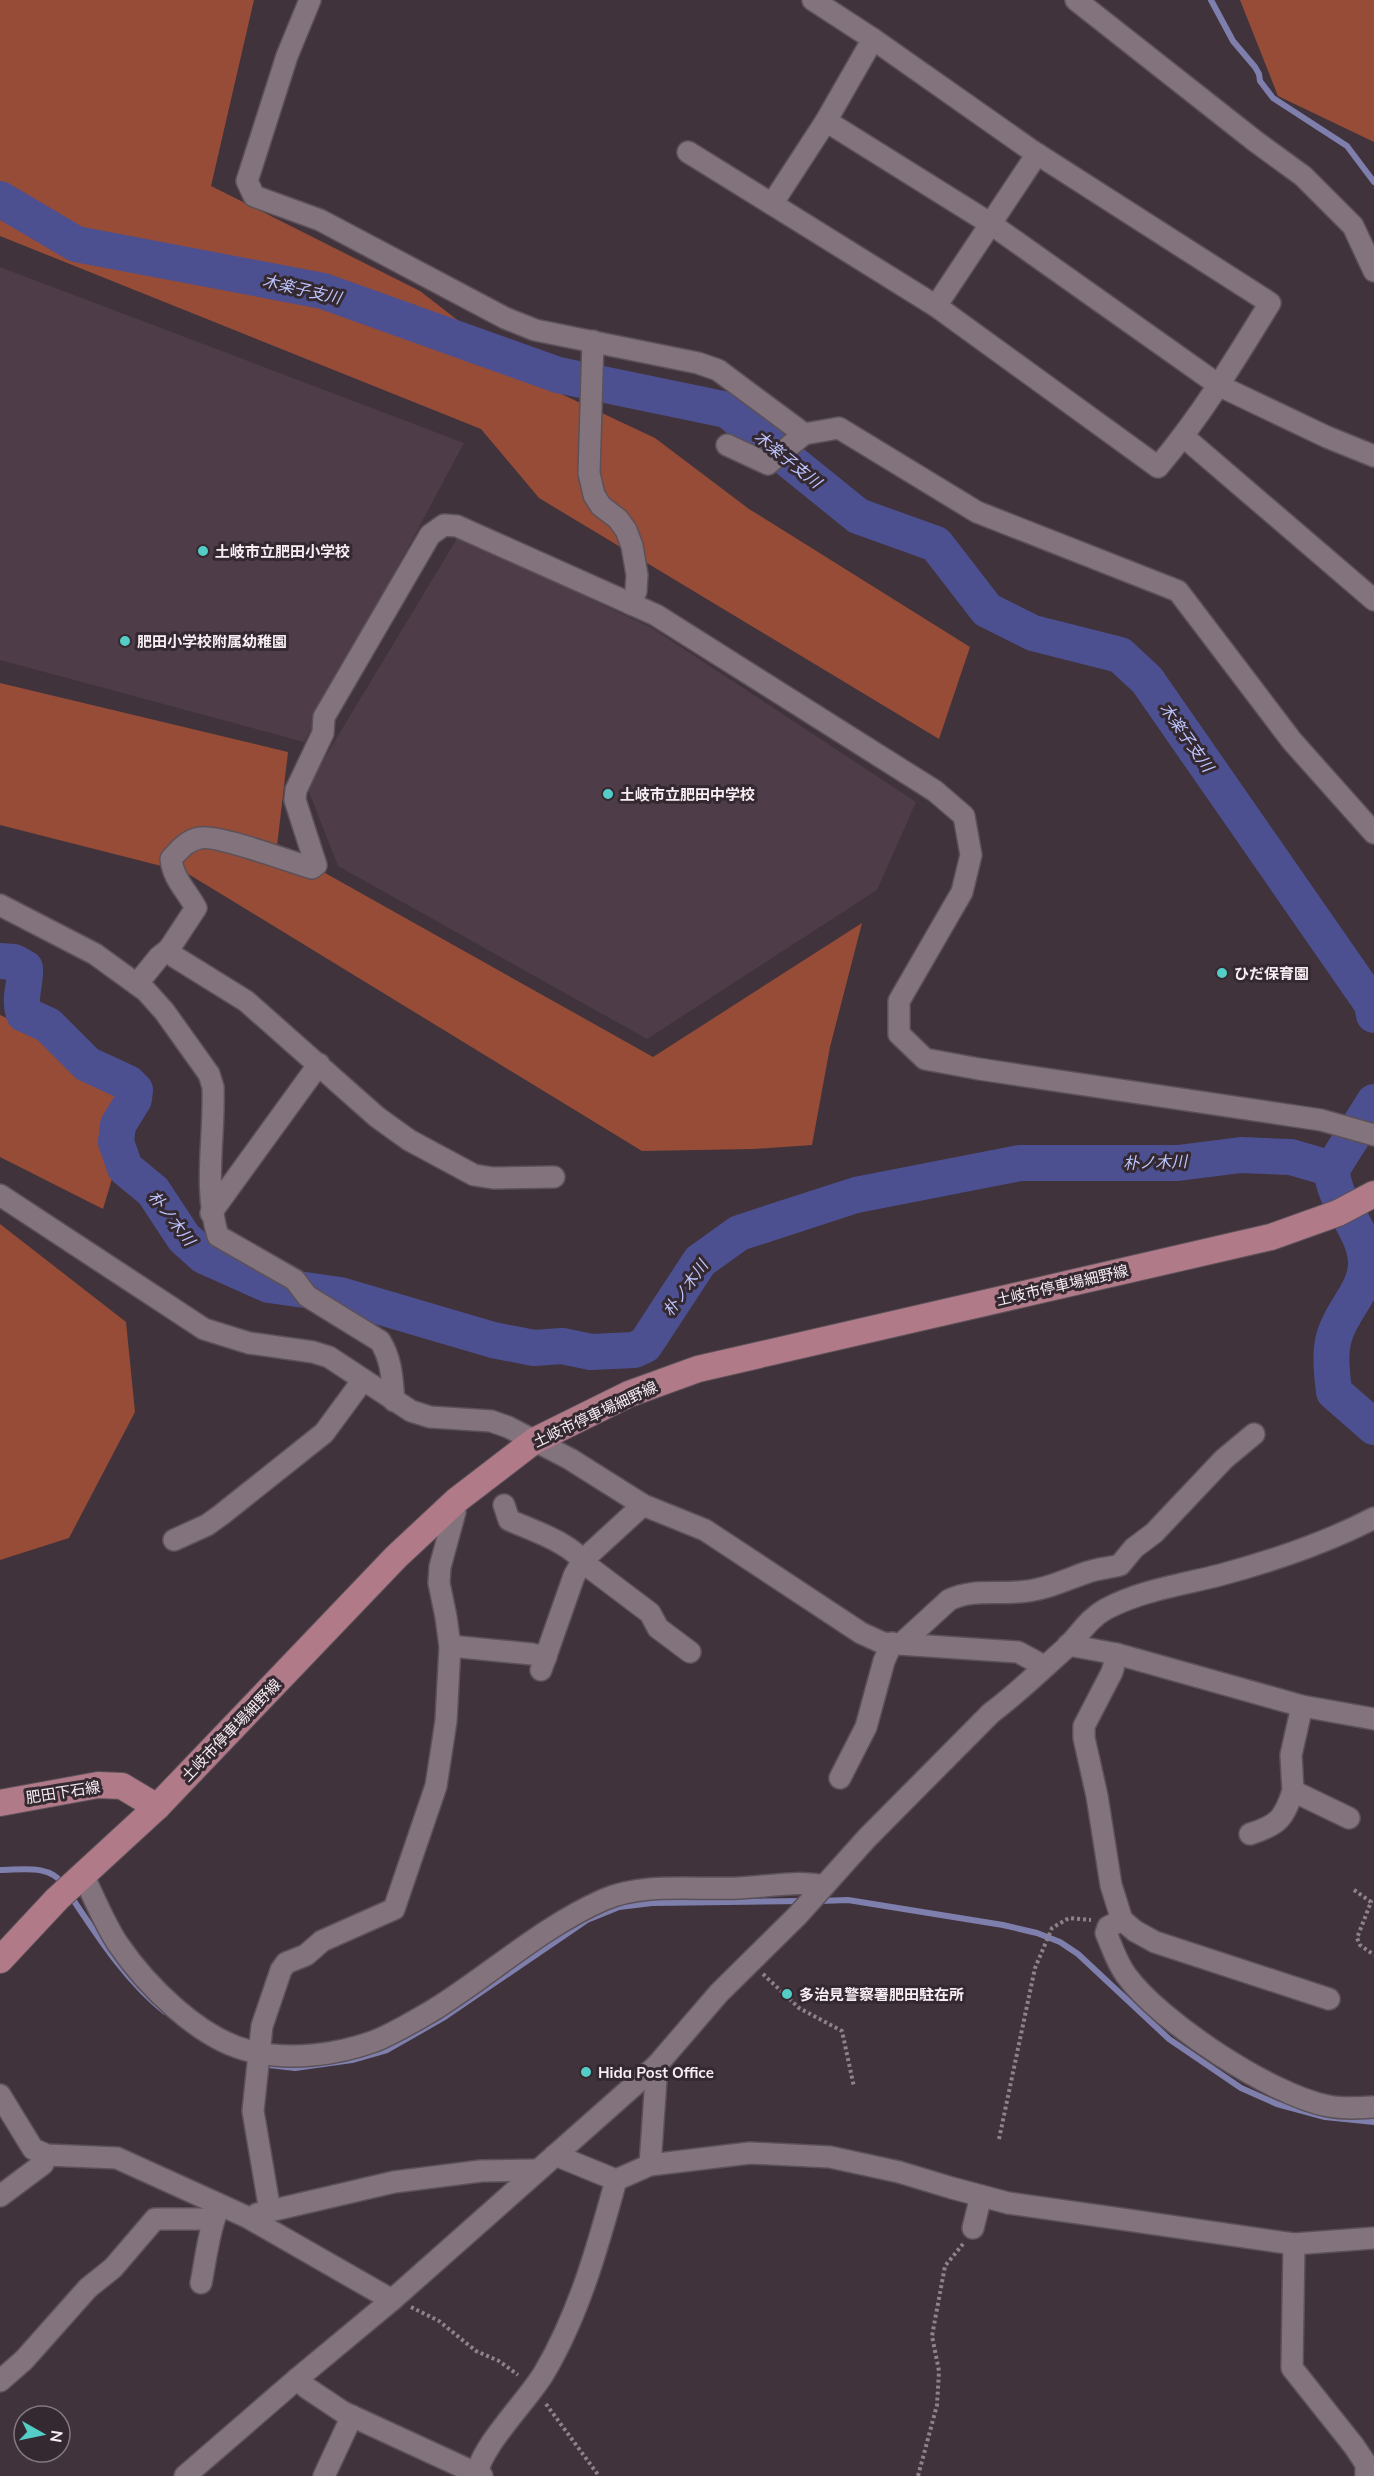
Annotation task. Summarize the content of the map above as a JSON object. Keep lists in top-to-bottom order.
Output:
{
  "streets": {
    "main road": ["土岐市停車場細野線", "肥田下石線"]
  },
  "crossings": [
    ["土岐市停車場細野線", "肥田下石線"]
  ],
  "water": ["木楽子支川", "朴ノ木川"],
  "places": [
    "土岐市立肥田小学校",
    "肥田小学校附属幼稚園",
    "土岐市立肥田中学校",
    "ひだ保育園",
    "多治見警察署肥田駐在所",
    "Hida Post Office"
  ],
  "north": "right"
}
